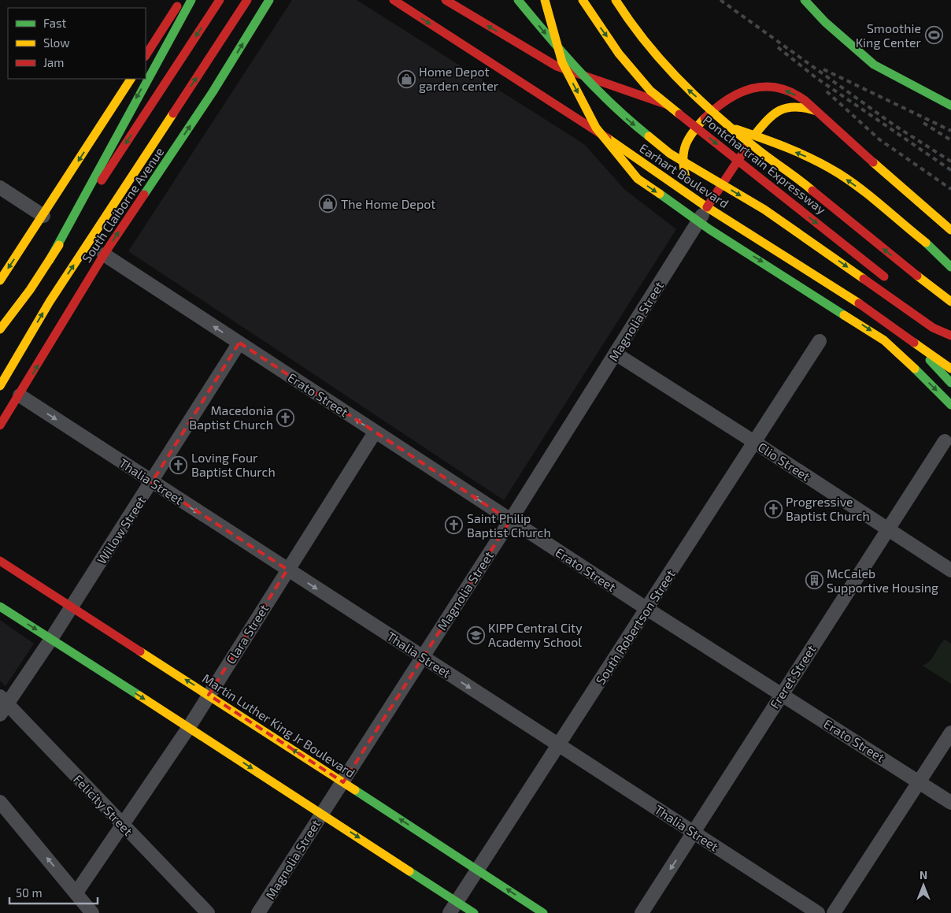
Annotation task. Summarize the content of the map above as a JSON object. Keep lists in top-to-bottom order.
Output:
{
  "streets": {
    "main road": [
      "Pontchartrain Expressway",
      "Earhart Boulevard",
      "South Claiborne Avenue",
      "Martin Luther King Jr Boulevard"
    ],
    "street": [
      "Magnolia Street",
      "Erato Street",
      "Clio Street",
      "Thalia Street",
      "Willow Street",
      "South Robertson Street",
      "Clara Street",
      "Freret Street",
      "Felicity Street"
    ]
  },
  "crossings": [
    ["Earhart Boulevard", "Magnolia Street"],
    ["South Claiborne Avenue", "Erato Street"],
    ["South Claiborne Avenue", "Thalia Street"],
    ["Magnolia Street", "Erato Street"],
    ["Magnolia Street", "Clio Street"],
    ["Magnolia Street", "Thalia Street"],
    ["Magnolia Street", "Martin Luther King Jr Boulevard"],
    ["Erato Street", "Willow Street"],
    ["Erato Street", "South Robertson Street"],
    ["Erato Street", "Clara Street"],
    ["Erato Street", "Freret Street"],
    ["Clio Street", "South Robertson Street"],
    ["Clio Street", "Freret Street"],
    ["Thalia Street", "Willow Street"],
    ["Thalia Street", "South Robertson Street"],
    ["Thalia Street", "Clara Street"],
    ["Thalia Street", "Freret Street"],
    ["Willow Street", "Martin Luther King Jr Boulevard"],
    ["Willow Street", "Felicity Street"],
    ["South Robertson Street", "Martin Luther King Jr Boulevard"],
    ["Clara Street", "Martin Luther King Jr Boulevard"],
    ["Clara Street", "Felicity Street"]
  ],
  "one_way": ["Erato Street", "Thalia Street"],
  "places": {
    "sports": ["Smoothie King Center"],
    "shop": ["Home Depot garden center", "The Home Depot"],
    "church": [
      "Macedonia Baptist Church",
      "Loving Four Baptist Church",
      "Progressive Baptist Church",
      "Saint Philip Baptist Church"
    ],
    "building": ["McCaleb Supportive Housing"],
    "school or university": ["KIPP Central City Academy School"]
  },
  "legend": ["Fast", "Slow", "Jam"],
  "scale_bar": "50 m",
  "north": "top"
}
